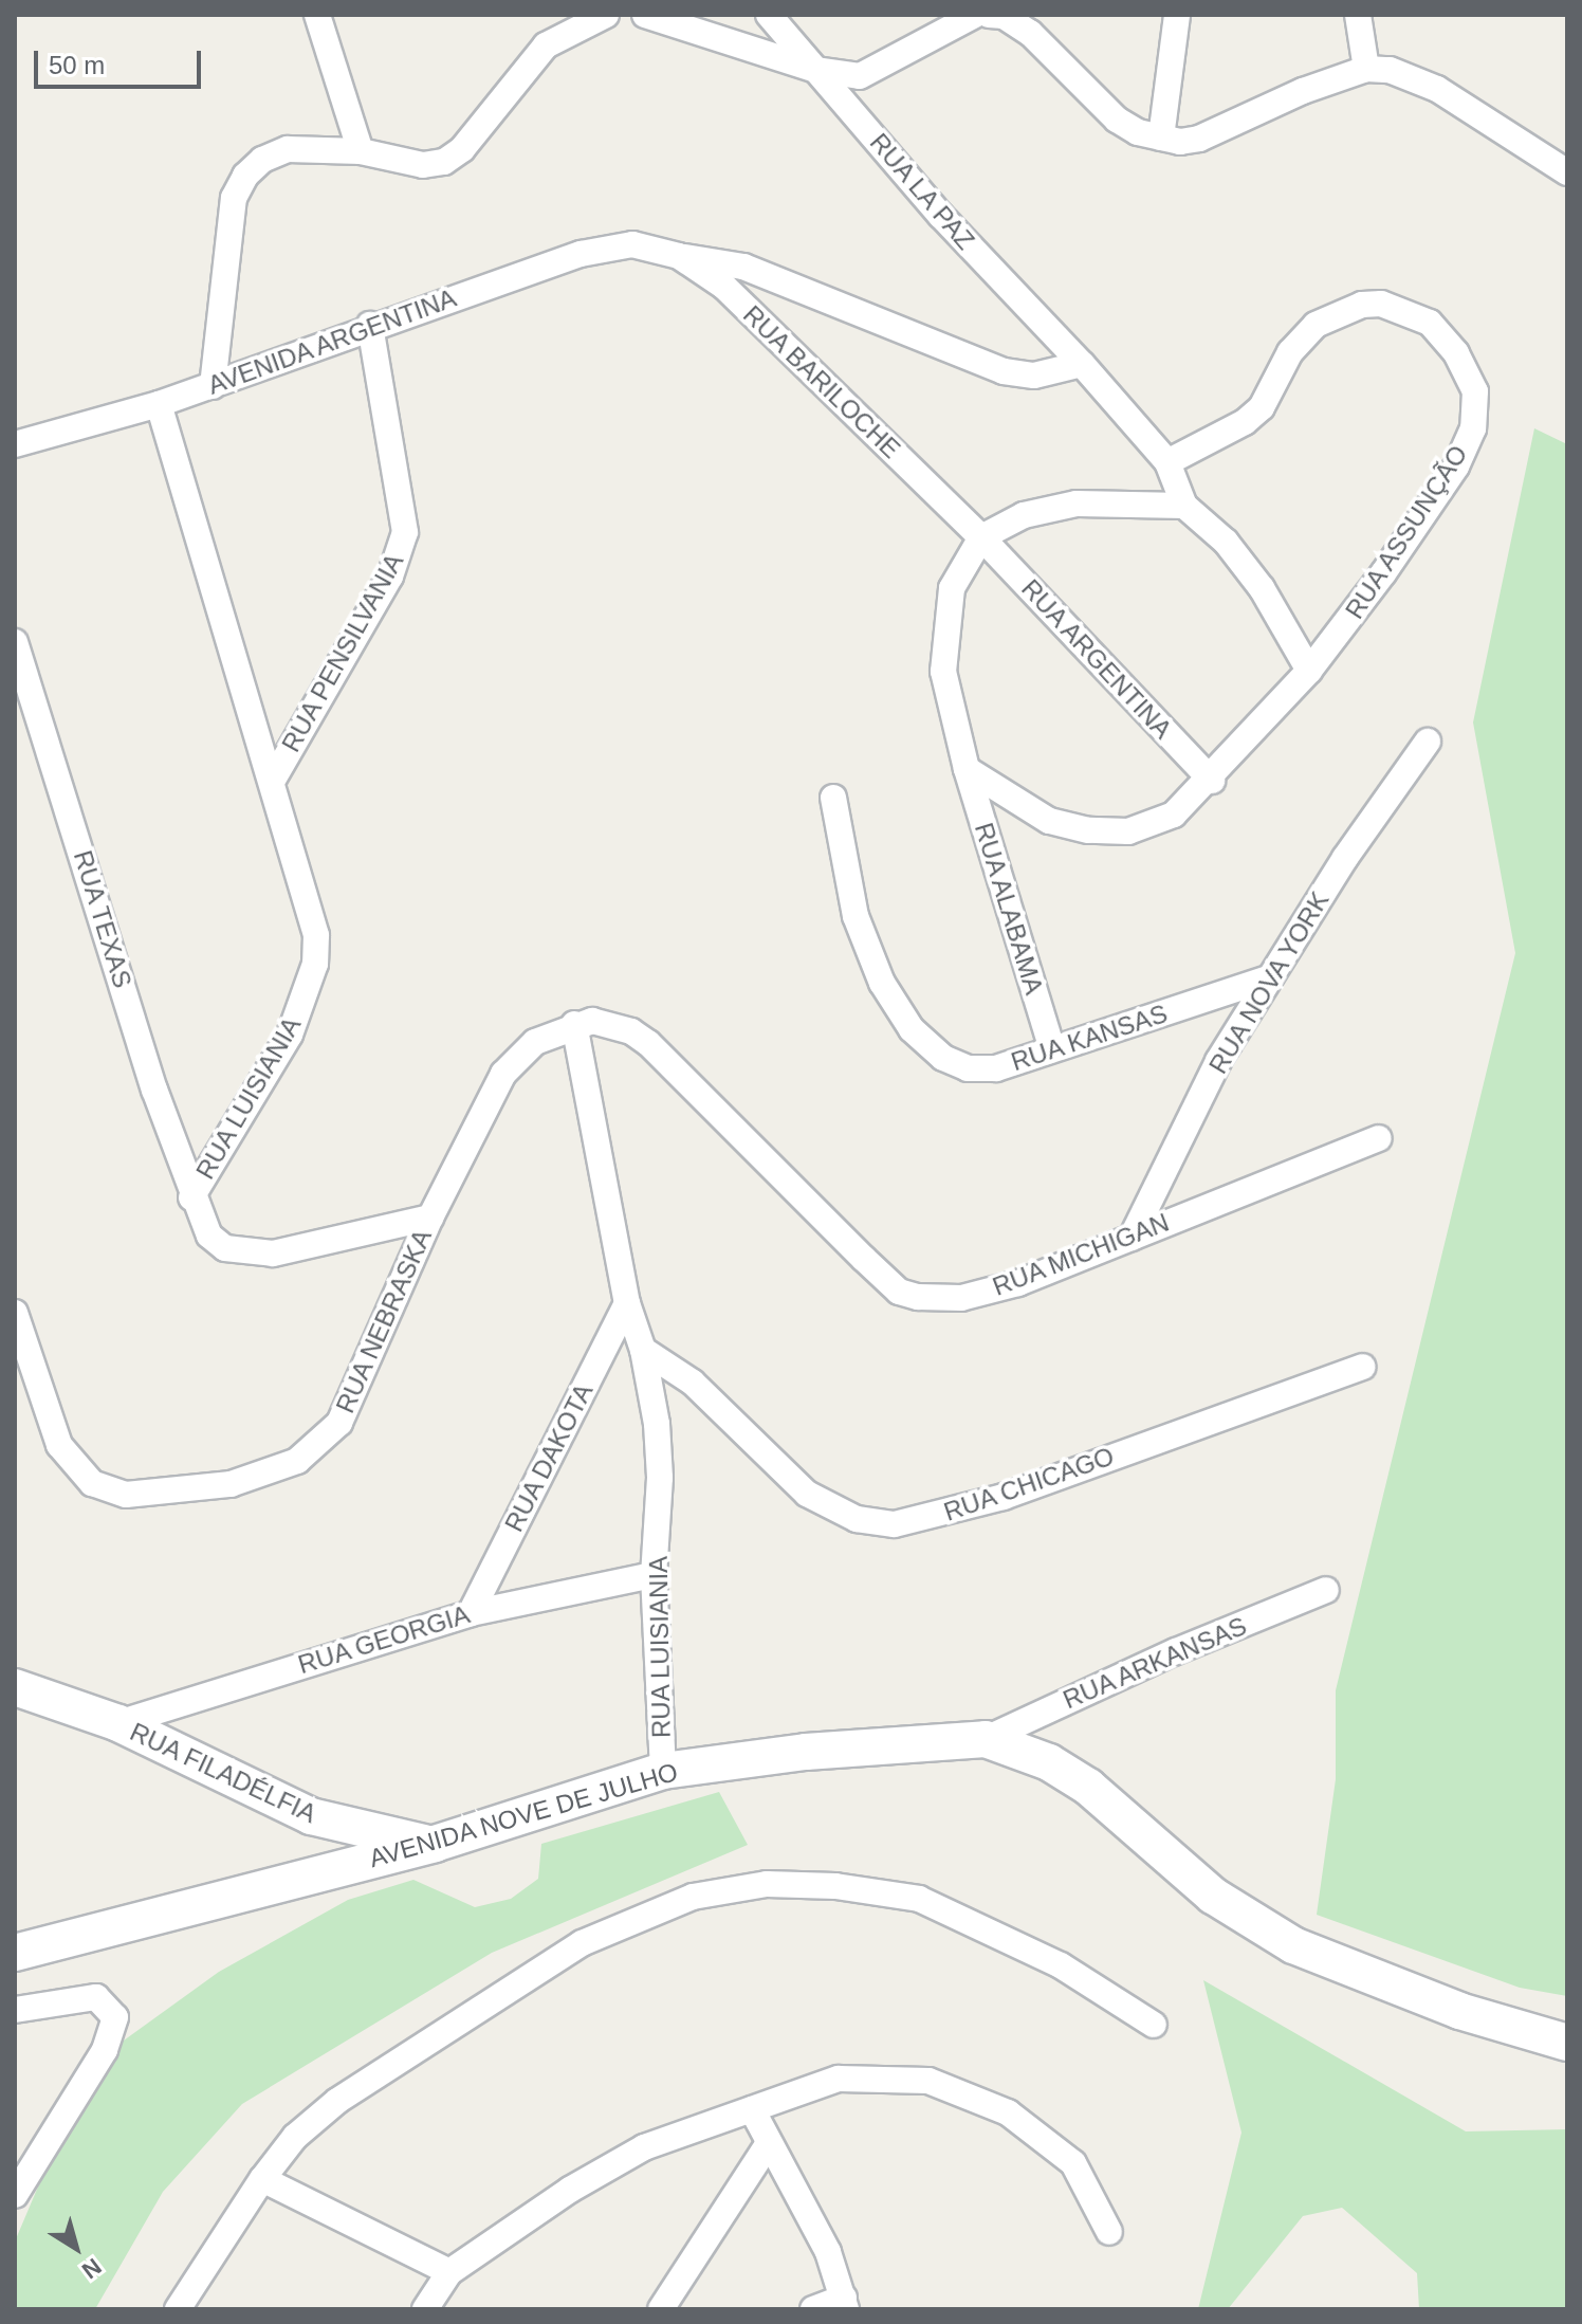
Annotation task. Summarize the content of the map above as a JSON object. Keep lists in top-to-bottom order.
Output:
{
  "streets": {
    "main road": ["RUA FILADÉLFIA", "AVENIDA NOVE DE JULHO"],
    "street": [
      "RUA LA PAZ",
      "AVENIDA ARGENTINA",
      "RUA BARILOCHE",
      "RUA ASSUNÇÃO",
      "RUA PENSILVANIA",
      "RUA ARGENTINA",
      "RUA ALABAMA",
      "RUA TEXAS",
      "RUA NOVA YORK",
      "RUA KANSAS",
      "RUA LUISIANIA",
      "RUA MICHIGAN",
      "RUA NEBRASKA",
      "RUA DAKOTA",
      "RUA CHICAGO",
      "RUA GEORGIA",
      "RUA ARKANSAS"
    ]
  },
  "crossings": [
    ["AVENIDA ARGENTINA", "RUA BARILOCHE"],
    ["AVENIDA ARGENTINA", "RUA PENSILVANIA"],
    ["AVENIDA ARGENTINA", "RUA LUISIANIA"],
    ["RUA BARILOCHE", "RUA ARGENTINA"],
    ["RUA BARILOCHE", "RUA ALABAMA"],
    ["RUA ASSUNÇÃO", "RUA ARGENTINA"],
    ["RUA ASSUNÇÃO", "RUA ALABAMA"],
    ["RUA PENSILVANIA", "RUA LUISIANIA"],
    ["RUA ARGENTINA", "RUA ALABAMA"],
    ["RUA ALABAMA", "RUA KANSAS"],
    ["RUA TEXAS", "RUA LUISIANIA"],
    ["RUA NOVA YORK", "RUA KANSAS"],
    ["RUA NOVA YORK", "RUA MICHIGAN"],
    ["RUA LUISIANIA", "RUA MICHIGAN"],
    ["RUA LUISIANIA", "RUA NEBRASKA"],
    ["RUA LUISIANIA", "RUA DAKOTA"],
    ["RUA LUISIANIA", "RUA CHICAGO"],
    ["RUA LUISIANIA", "RUA GEORGIA"],
    ["RUA LUISIANIA", "AVENIDA NOVE DE JULHO"],
    ["RUA DAKOTA", "RUA GEORGIA"],
    ["RUA GEORGIA", "RUA FILADÉLFIA"],
    ["RUA ARKANSAS", "AVENIDA NOVE DE JULHO"],
    ["RUA FILADÉLFIA", "AVENIDA NOVE DE JULHO"]
  ],
  "scale_bar": "50 m",
  "north": "bottom right"
}
